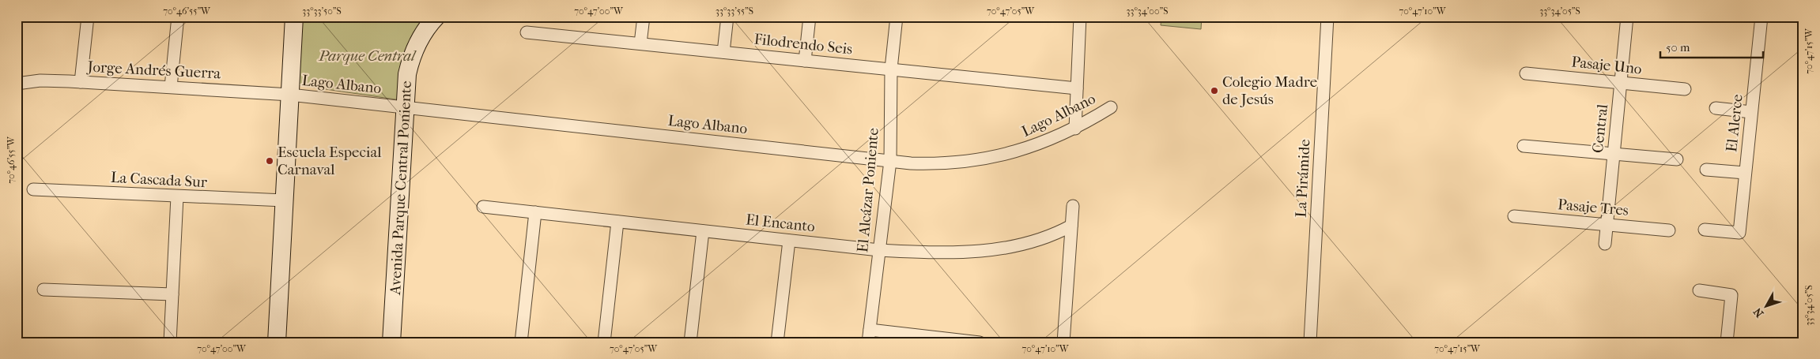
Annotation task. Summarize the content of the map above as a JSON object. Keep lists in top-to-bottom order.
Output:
{
  "streets": {
    "street": [
      "Filodrendo Seis",
      "Pasaje Uno",
      "Jorge Andrés Guerra",
      "Lago Albano",
      "El Alerce",
      "Central",
      "La Pirámide",
      "La Cascada Sur",
      "Avenida Parque Central Poniente",
      "El Alcázar Poniente",
      "Pasaje Tres",
      "El Encanto"
    ]
  },
  "crossings": [
    ["Filodrendo Seis", "El Alcázar Poniente"],
    ["Pasaje Uno", "Central"],
    ["Jorge Andrés Guerra", "Lago Albano"],
    ["Lago Albano", "Avenida Parque Central Poniente"],
    ["Lago Albano", "El Alcázar Poniente"],
    ["Central", "Pasaje Tres"],
    ["El Alcázar Poniente", "El Encanto"]
  ],
  "parks": ["Parque Central"],
  "places": ["Colegio Madre de Jesús", "Escuela Especial Carnaval"],
  "scale_bar": "50 m",
  "north": "bottom left",
  "coordinates": [
    "70°46'55\"W",
    "33°33'50\"S",
    "70°47'00\"W",
    "33°33'55\"S",
    "70°47'05\"W",
    "33°34'00\"S",
    "70°47'10\"W",
    "33°34'05\"S",
    "70°47'15\"W"
  ]
}
